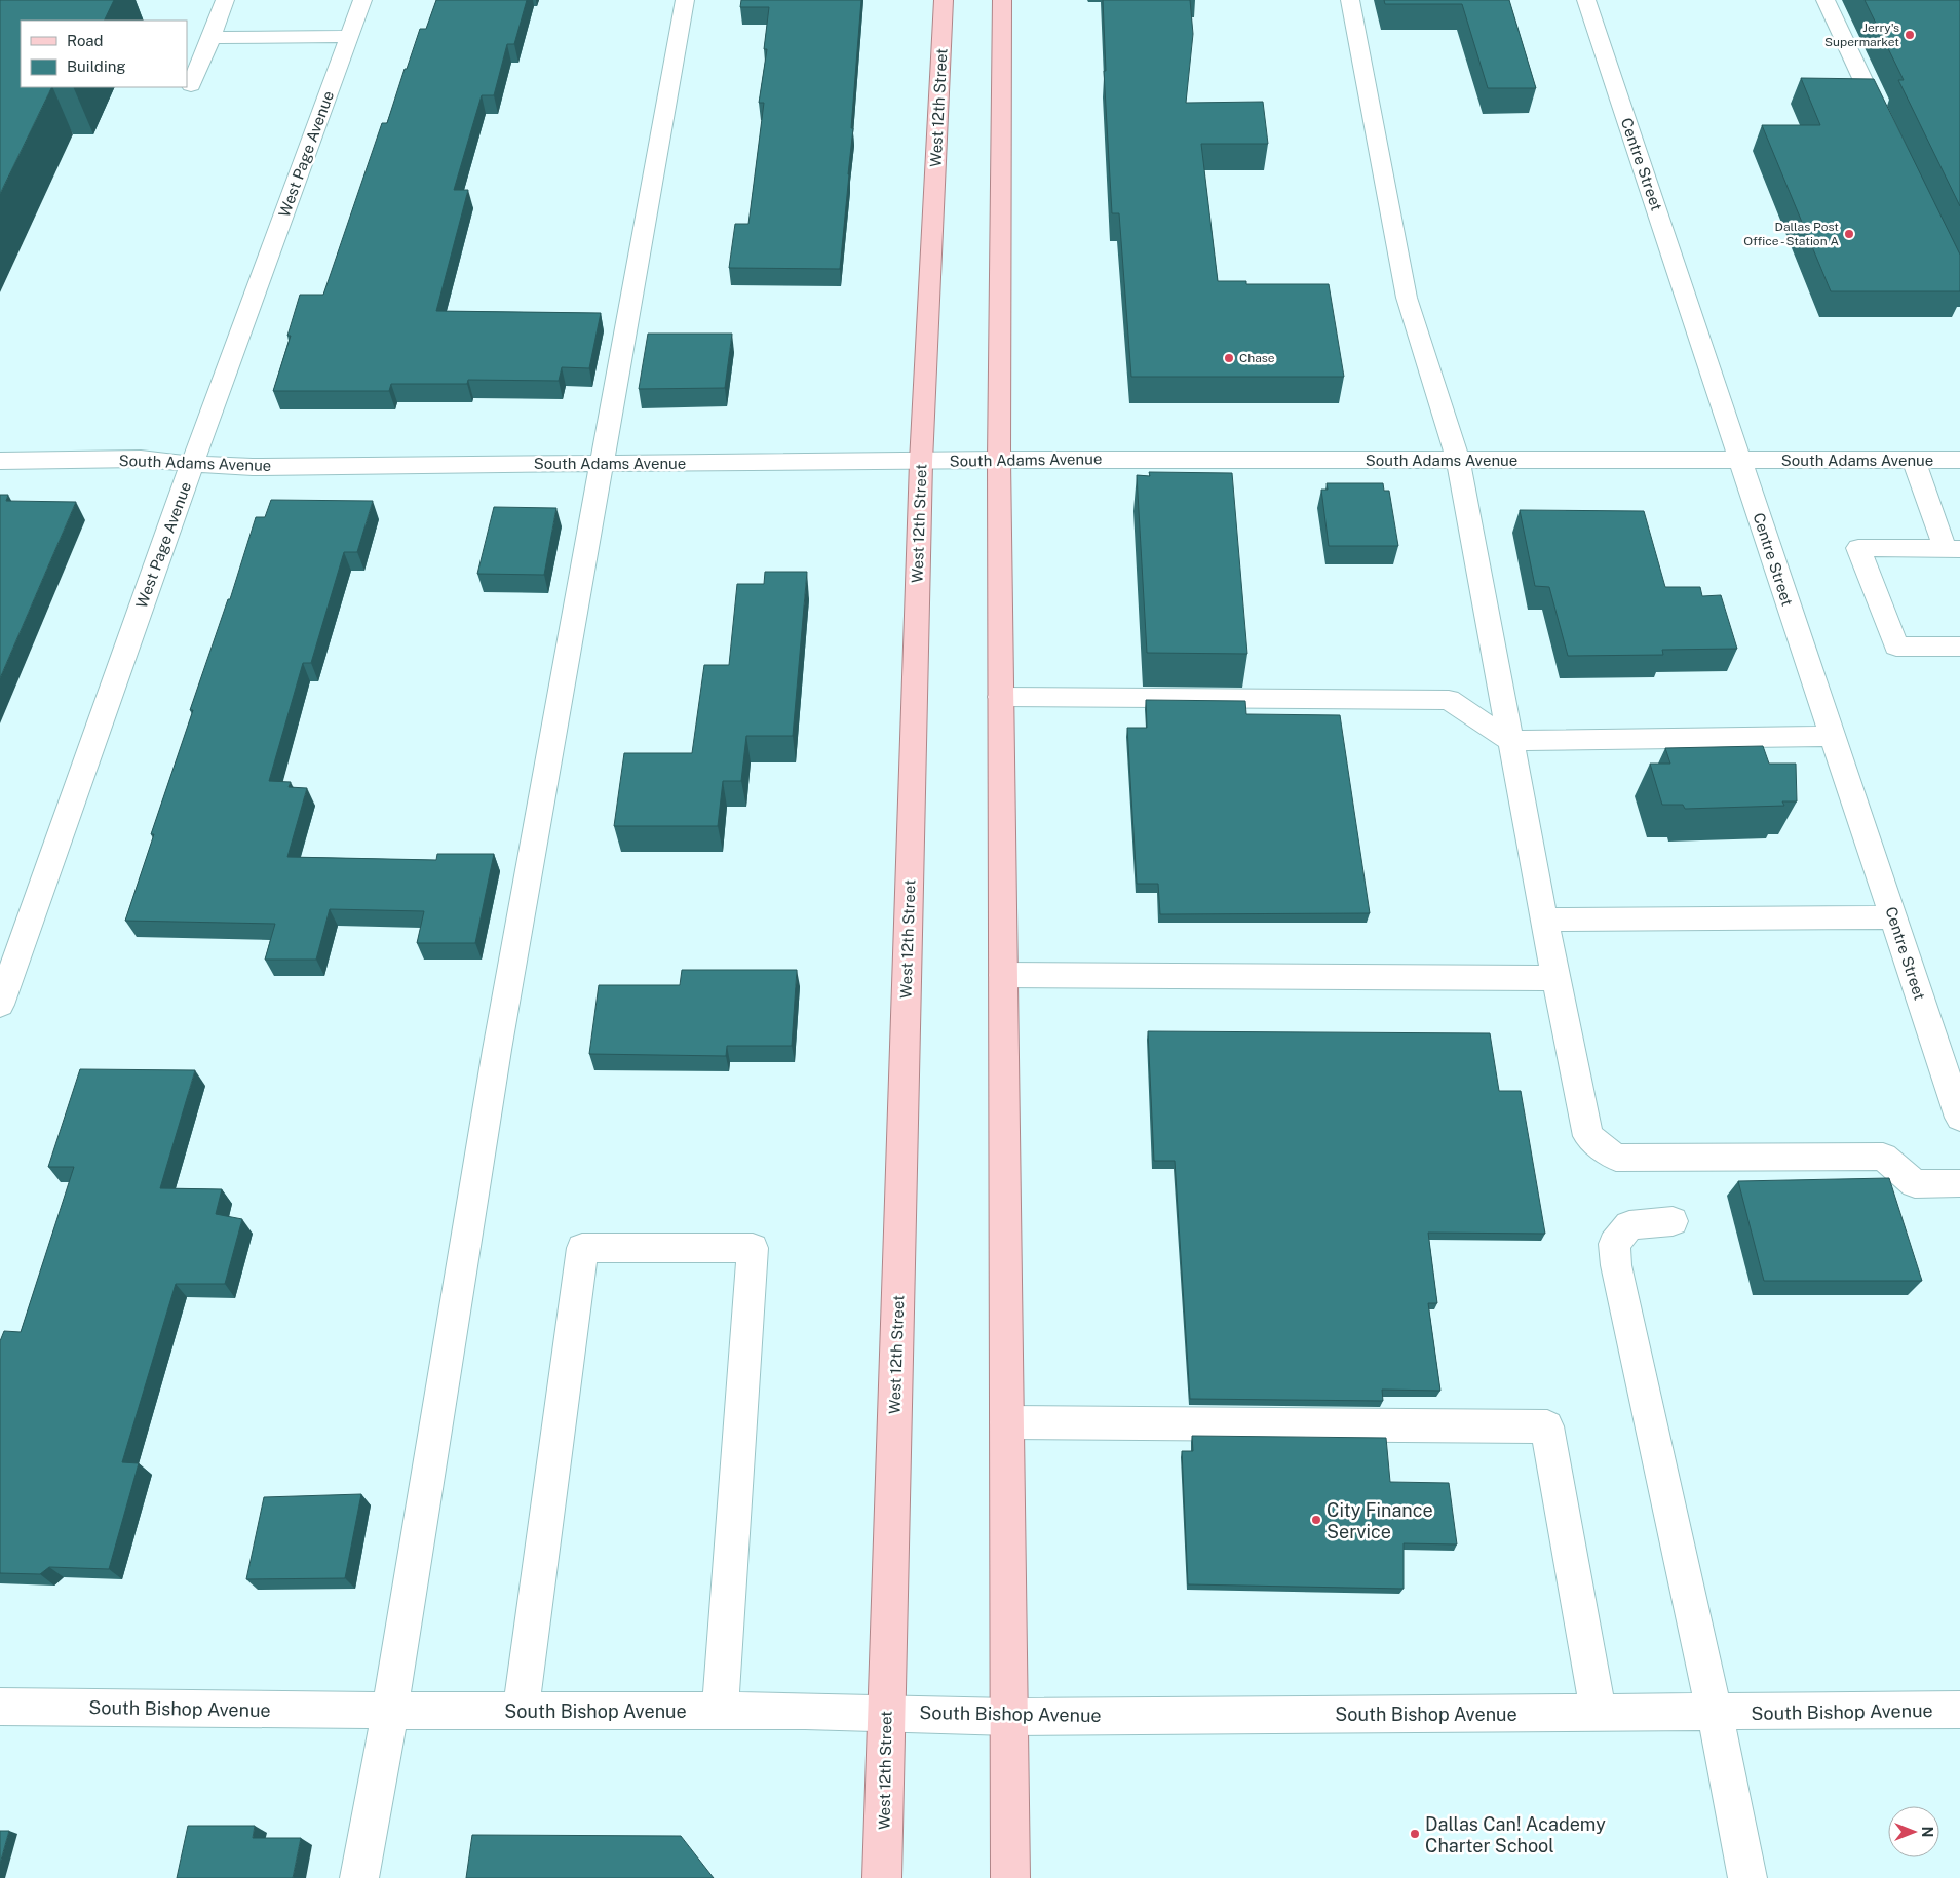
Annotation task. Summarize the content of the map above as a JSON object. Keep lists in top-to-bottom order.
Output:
{
  "streets": {
    "main road": ["West 12th Street"],
    "street": [
      "West Page Avenue",
      "Centre Street",
      "South Adams Avenue",
      "South Bishop Avenue"
    ]
  },
  "crossings": [
    ["West 12th Street", "South Adams Avenue"],
    ["West 12th Street", "South Bishop Avenue"],
    ["West Page Avenue", "South Adams Avenue"],
    ["Centre Street", "South Adams Avenue"]
  ],
  "places": [
    "Jerry's Supermarket",
    "Dallas Post Office - Station A",
    "Chase",
    "City Finance Service",
    "Dallas Can! Academy Charter School"
  ],
  "legend": ["Road", "Building"],
  "north": "right"
}
